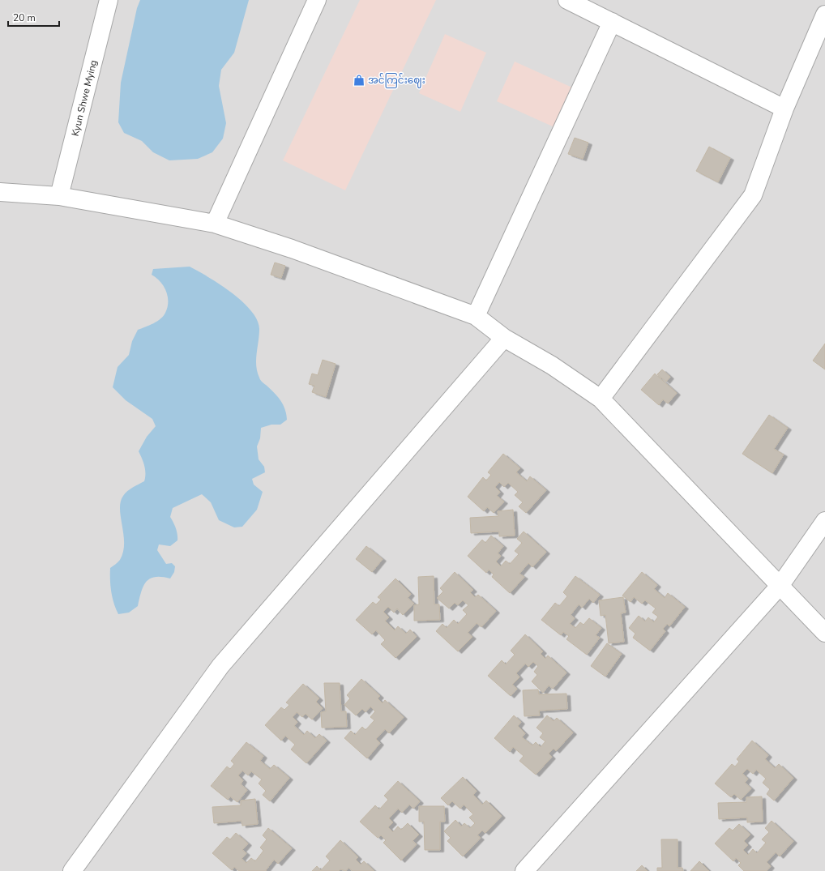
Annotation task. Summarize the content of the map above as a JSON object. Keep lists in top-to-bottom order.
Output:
{
  "streets": {
    "street": ["Kyun Shwe Mying"]
  },
  "places": {
    "shop": ["အင်ကြင်းဈေး"]
  },
  "scale_bar": "20 m"
}
